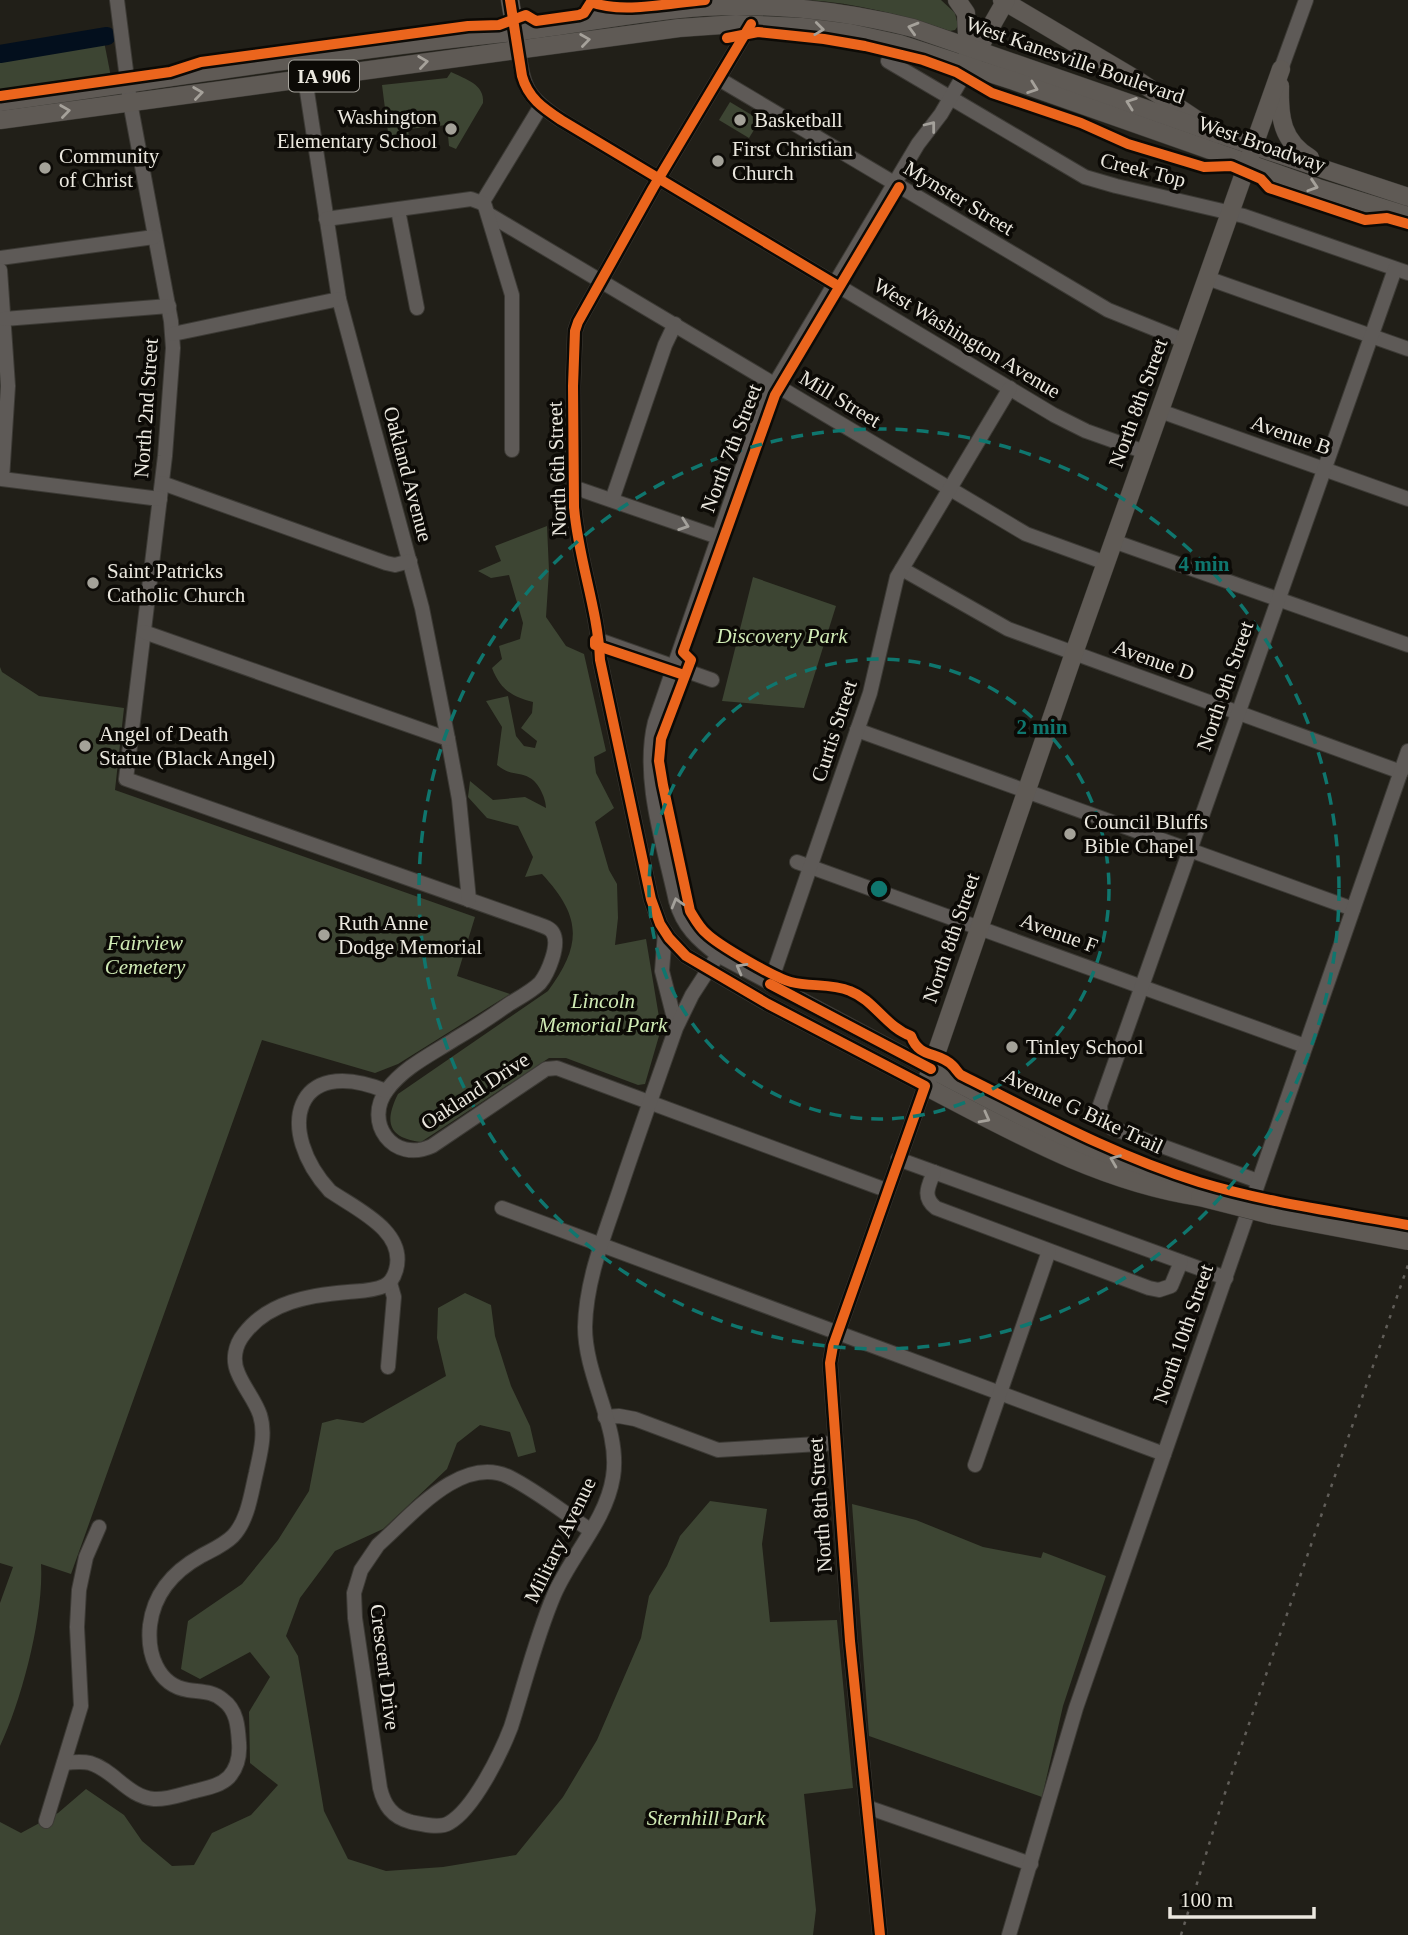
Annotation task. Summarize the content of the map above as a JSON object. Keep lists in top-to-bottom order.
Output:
{
  "streets": {
    "main road": [
      "West Kanesville Boulevard",
      "IA 906",
      "West Broadway",
      "North 8th Street",
      "North 6th Street"
    ],
    "street": [
      "Creek Top",
      "Mynster Street",
      "West Washington Avenue",
      "Mill Street",
      "North 2nd Street",
      "Avenue B",
      "North 7th Street",
      "Oakland Avenue",
      "Avenue D",
      "North 9th Street",
      "Curtis Street",
      "Avenue F",
      "Oakland Drive",
      "North 10th Street",
      "Military Avenue",
      "Crescent Drive"
    ],
    "cycle path": ["Avenue G Bike Trail"]
  },
  "crossings": [
    ["West Kanesville Boulevard", "West Broadway"],
    ["West Kanesville Boulevard", "West Washington Avenue"],
    ["West Kanesville Boulevard", "North 2nd Street"],
    ["West Kanesville Boulevard", "North 7th Street"],
    ["West Kanesville Boulevard", "North 6th Street"],
    ["West Kanesville Boulevard", "Oakland Avenue"],
    ["West Broadway", "North 8th Street"],
    ["West Broadway", "North 7th Street"],
    ["Creek Top", "North 8th Street"],
    ["Creek Top", "North 7th Street"],
    ["Creek Top", "North 9th Street"],
    ["Mynster Street", "North 8th Street"],
    ["Mynster Street", "North 7th Street"],
    ["Mynster Street", "North 6th Street"],
    ["West Washington Avenue", "North 8th Street"],
    ["West Washington Avenue", "North 7th Street"],
    ["West Washington Avenue", "North 6th Street"],
    ["West Washington Avenue", "Curtis Street"],
    ["Mill Street", "North 8th Street"],
    ["Mill Street", "North 7th Street"],
    ["Mill Street", "North 6th Street"],
    ["Mill Street", "Curtis Street"],
    ["North 8th Street", "Avenue B"],
    ["North 8th Street", "North 7th Street"],
    ["North 8th Street", "North 6th Street"],
    ["North 8th Street", "Avenue D"],
    ["North 8th Street", "Avenue F"],
    ["North 8th Street", "Oakland Drive"],
    ["North 2nd Street", "Oakland Avenue"],
    ["Avenue B", "North 9th Street"],
    ["North 7th Street", "North 6th Street"],
    ["North 7th Street", "Curtis Street"],
    ["North 7th Street", "Military Avenue"],
    ["North 6th Street", "Military Avenue"],
    ["Avenue D", "North 9th Street"],
    ["Avenue D", "Curtis Street"],
    ["Avenue D", "North 10th Street"],
    ["North 9th Street", "Avenue F"],
    ["North 9th Street", "North 10th Street"],
    ["Curtis Street", "Avenue F"],
    ["Avenue F", "North 10th Street"],
    ["Oakland Drive", "Military Avenue"],
    ["Military Avenue", "Crescent Drive"]
  ],
  "parks": [
    "Discovery Park",
    "Fairview Cemetery",
    "Lincoln Memorial Park",
    "Sternhill Park"
  ],
  "places": [
    "Basketball",
    "Washington Elementary School",
    "First Christian Church",
    "Community of Christ",
    "Saint Patricks Catholic Church",
    "Angel of Death Statue (Black Angel)",
    "Council Bluffs Bible Chapel",
    "Ruth Anne Dodge Memorial",
    "Tinley School"
  ],
  "scale_bar": "100 m",
  "rings": ["4 min", "2 min"]
}
